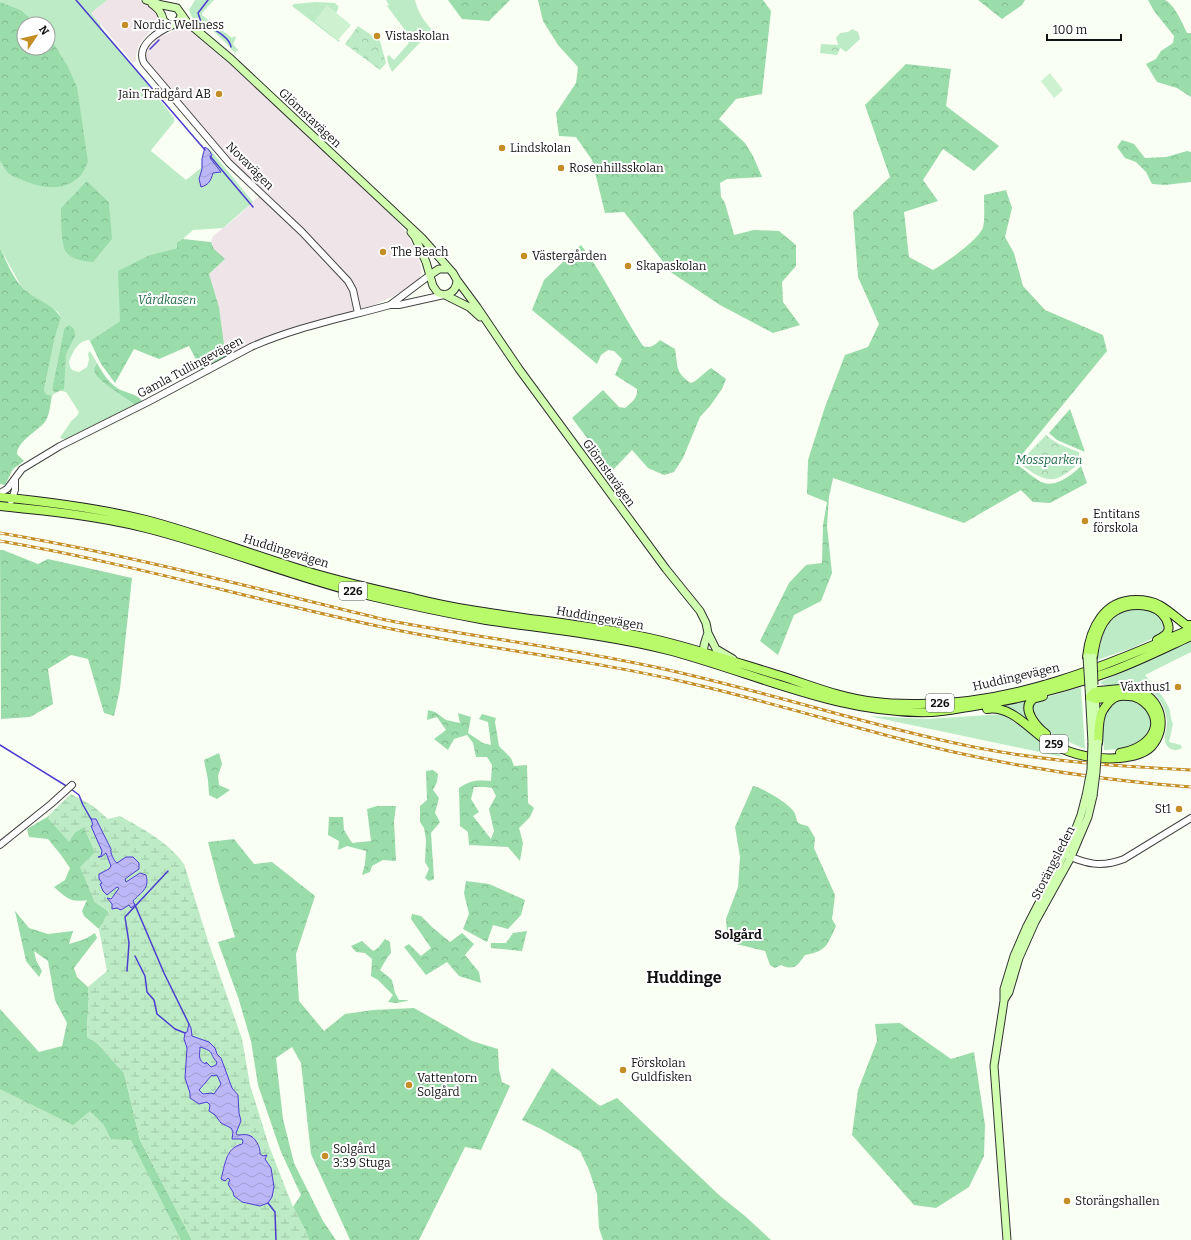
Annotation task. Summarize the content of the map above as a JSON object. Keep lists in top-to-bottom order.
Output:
{
  "streets": {
    "main road": [
      "Glömstavägen",
      "Huddingevägen",
      "226",
      "259",
      "Storängsleden"
    ],
    "street": ["Novavägen", "Gamla Tullingevägen"]
  },
  "crossings": [
    ["Glömstavägen", "Novavägen"],
    ["Glömstavägen", "Gamla Tullingevägen"],
    ["Glömstavägen", "Huddingevägen"],
    ["Novavägen", "Gamla Tullingevägen"],
    ["Huddingevägen", "259"],
    ["259", "Storängsleden"]
  ],
  "districts": ["Solgård", "Huddinge"],
  "parks": ["Vårdkasen", "Mossparken"],
  "places": [
    "Nordic Wellness",
    "Vistaskolan",
    "Jain Trädgård AB",
    "Lindskolan",
    "Rosenhillsskolan",
    "The Beach",
    "Västergården",
    "Skapaskolan",
    "Entitans förskola",
    "Växthus1",
    "St1",
    "Förskolan Guldfisken",
    "Vattentorn Solgård",
    "Solgård 3:39 Stuga",
    "Storängshallen"
  ],
  "scale_bar": "100 m",
  "north": "top right"
}
